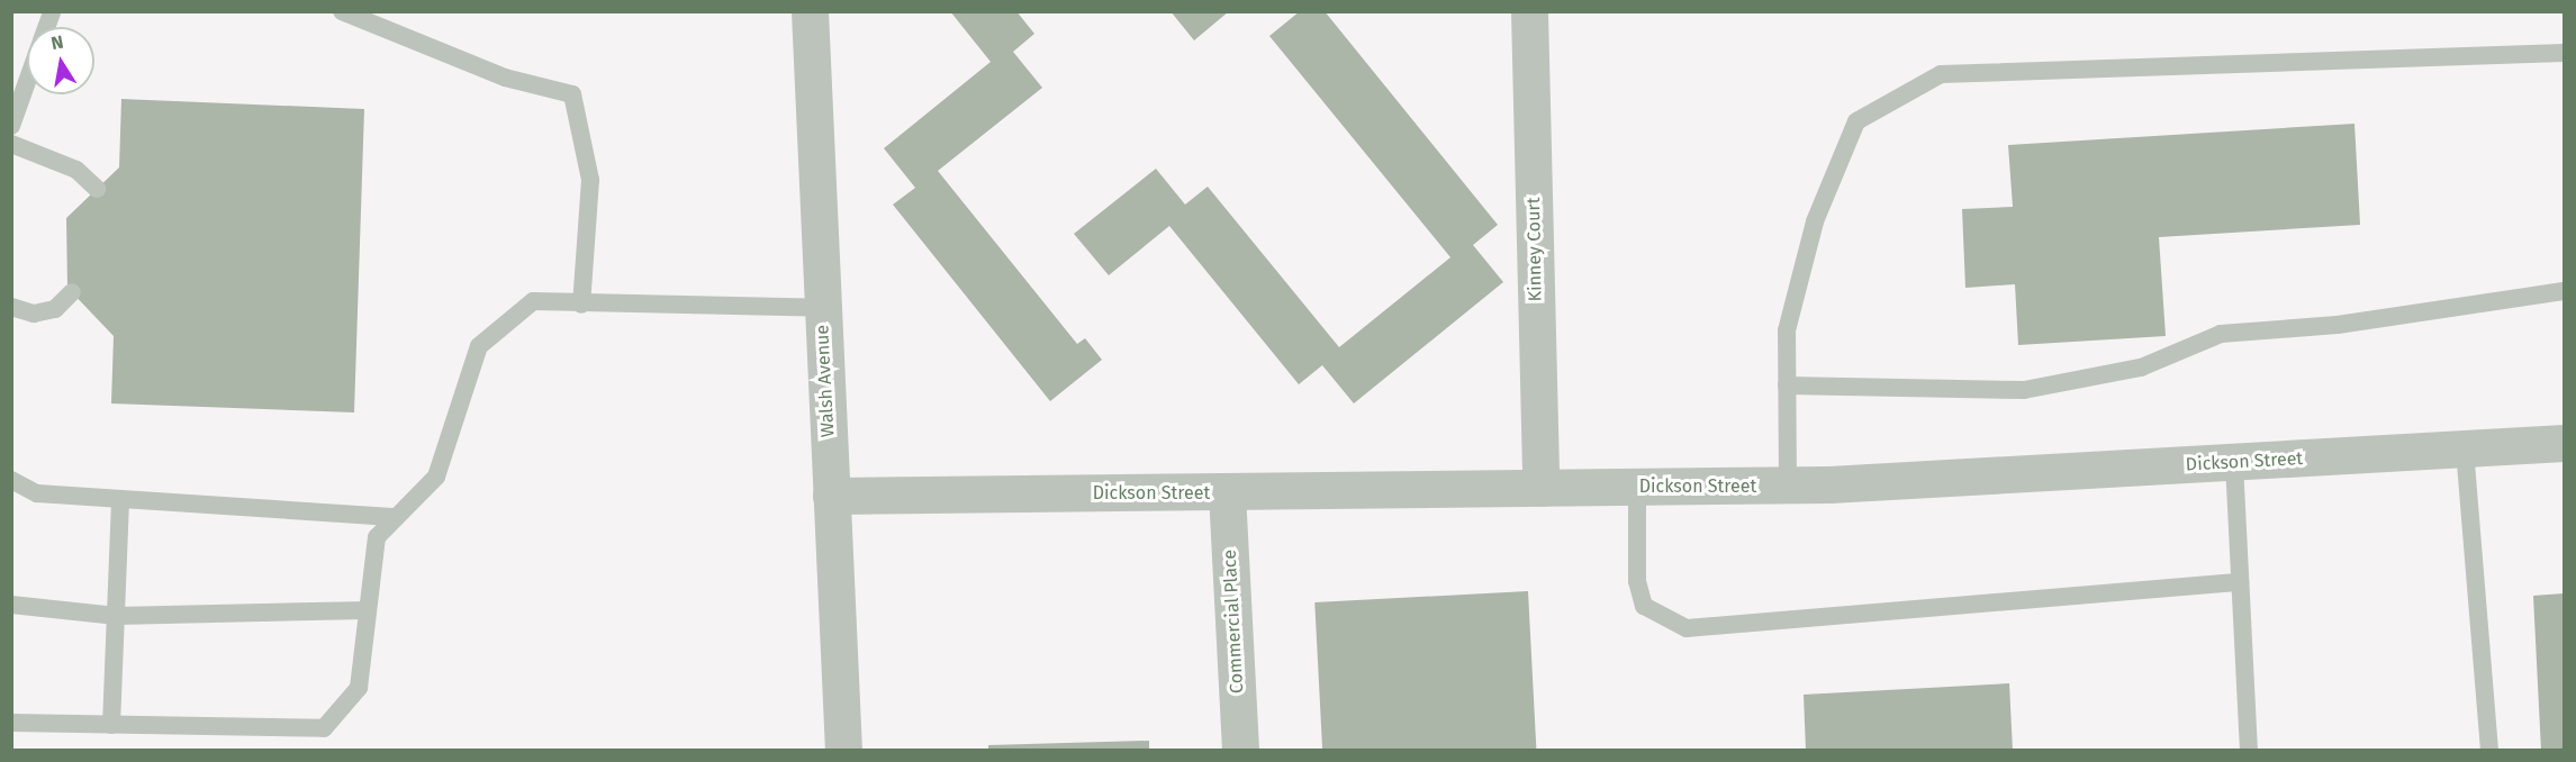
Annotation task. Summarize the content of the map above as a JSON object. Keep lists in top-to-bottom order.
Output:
{
  "streets": {
    "street": [
      "Kinney Court",
      "Walsh Avenue",
      "Dickson Street",
      "Commercial Place"
    ]
  },
  "crossings": [
    ["Kinney Court", "Dickson Street"],
    ["Walsh Avenue", "Dickson Street"],
    ["Dickson Street", "Commercial Place"]
  ],
  "north": "top"
}
